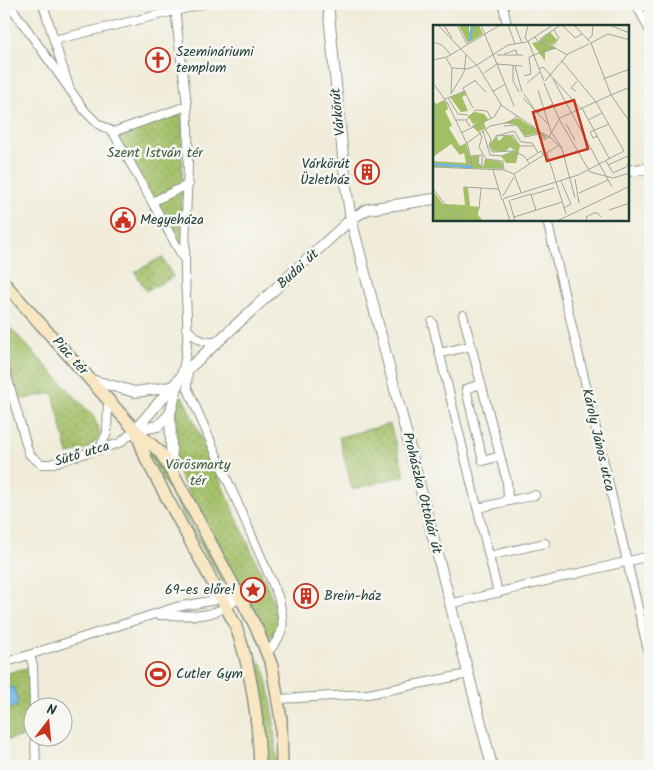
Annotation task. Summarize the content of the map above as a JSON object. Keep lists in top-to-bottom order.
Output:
{
  "streets": {
    "main road": ["Piac tér"],
    "street": [
      "Várkörút",
      "Budai út",
      "Károly János utca",
      "Sütő utca",
      "Prohászka Ottokár út"
    ]
  },
  "crossings": [
    ["Várkörút", "Budai út"],
    ["Várkörút", "Prohászka Ottokár út"],
    ["Budai út", "Piac tér"],
    ["Budai út", "Sütő utca"],
    ["Budai út", "Prohászka Ottokár út"],
    ["Piac tér", "Sütő utca"]
  ],
  "parks": ["Szent István tér", "Vörösmarty tér"],
  "places": {
    "church": ["Szemináriumi templom"],
    "building": ["Várkörút Üzletház", "Brein-ház"],
    "public building": ["Megyeháza"],
    "place": ["69-es előre!"],
    "sports": ["Cutler Gym"]
  },
  "north": "top"
}
